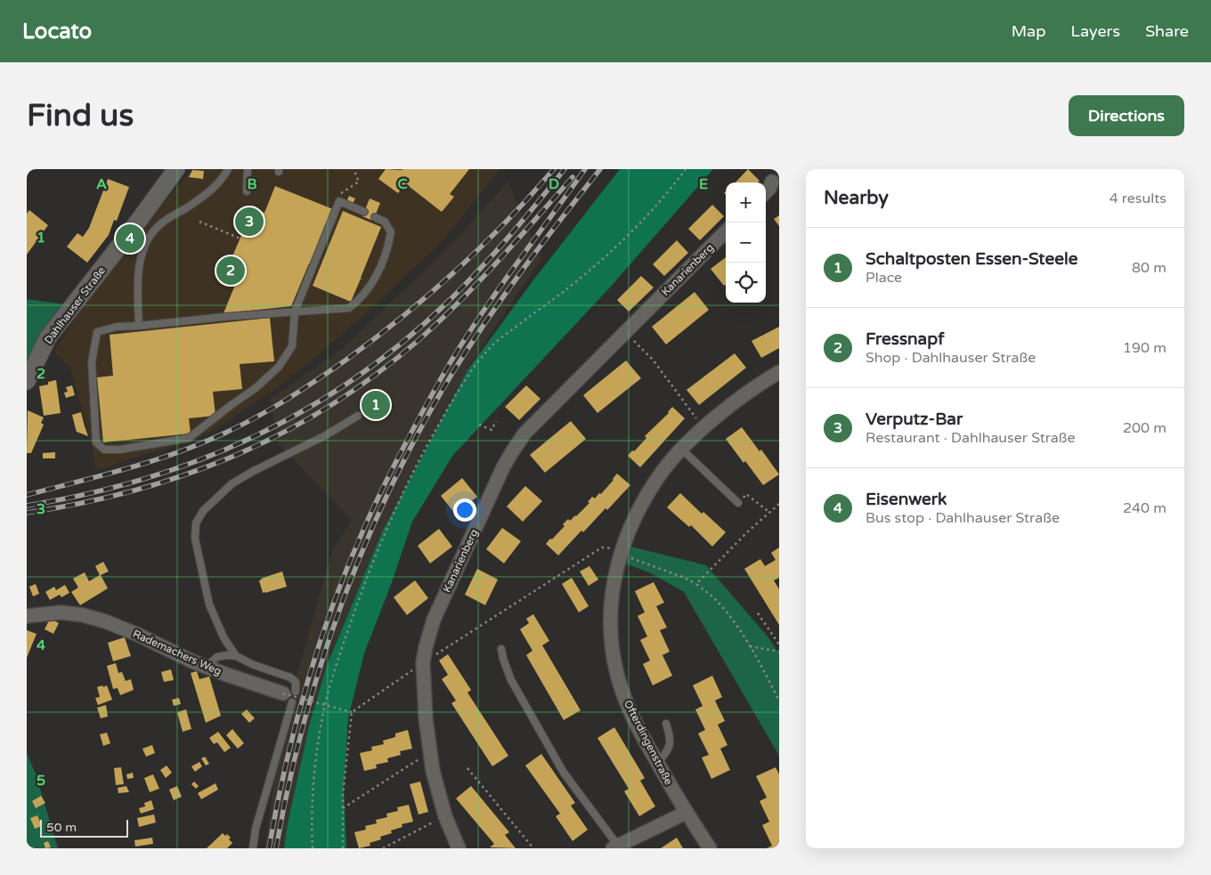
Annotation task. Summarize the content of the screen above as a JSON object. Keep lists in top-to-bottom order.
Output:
{
  "streets": {
    "street": [
      "Kanarienberg",
      "Dahlhauser Straße",
      "Rademachers Weg",
      "Ofterdingenstraße"
    ]
  },
  "scale_bar": "50 m",
  "page": {
    "header": "Locato",
    "nav": ["Map", "Layers", "Share"],
    "buttons": "Directions",
    "title": "Find us",
    "heading": ["Nearby", "4 results"],
    "map_buttons": ["+", "−"],
    "pins": [
      "3",
      "4",
      "2",
      "1"
    ],
    "list": [
      {
        "mark": "1",
        "name": "Schaltposten Essen-Steele",
        "note": "Place",
        "value": "80 m"
      },
      {
        "mark": "2",
        "name": "Fressnapf",
        "note": "Shop · Dahlhauser Straße",
        "value": "190 m"
      },
      {
        "mark": "3",
        "name": "Verputz-Bar",
        "note": "Restaurant · Dahlhauser Straße",
        "value": "200 m"
      },
      {
        "mark": "4",
        "name": "Eisenwerk",
        "note": "Bus stop · Dahlhauser Straße",
        "value": "240 m"
      }
    ],
    "scale": "50 m"
  },
  "grid": {
    "columns": [
      "A",
      "B",
      "C",
      "D",
      "E"
    ],
    "rows": [
      "1",
      "2",
      "3",
      "4",
      "5"
    ]
  }
}
